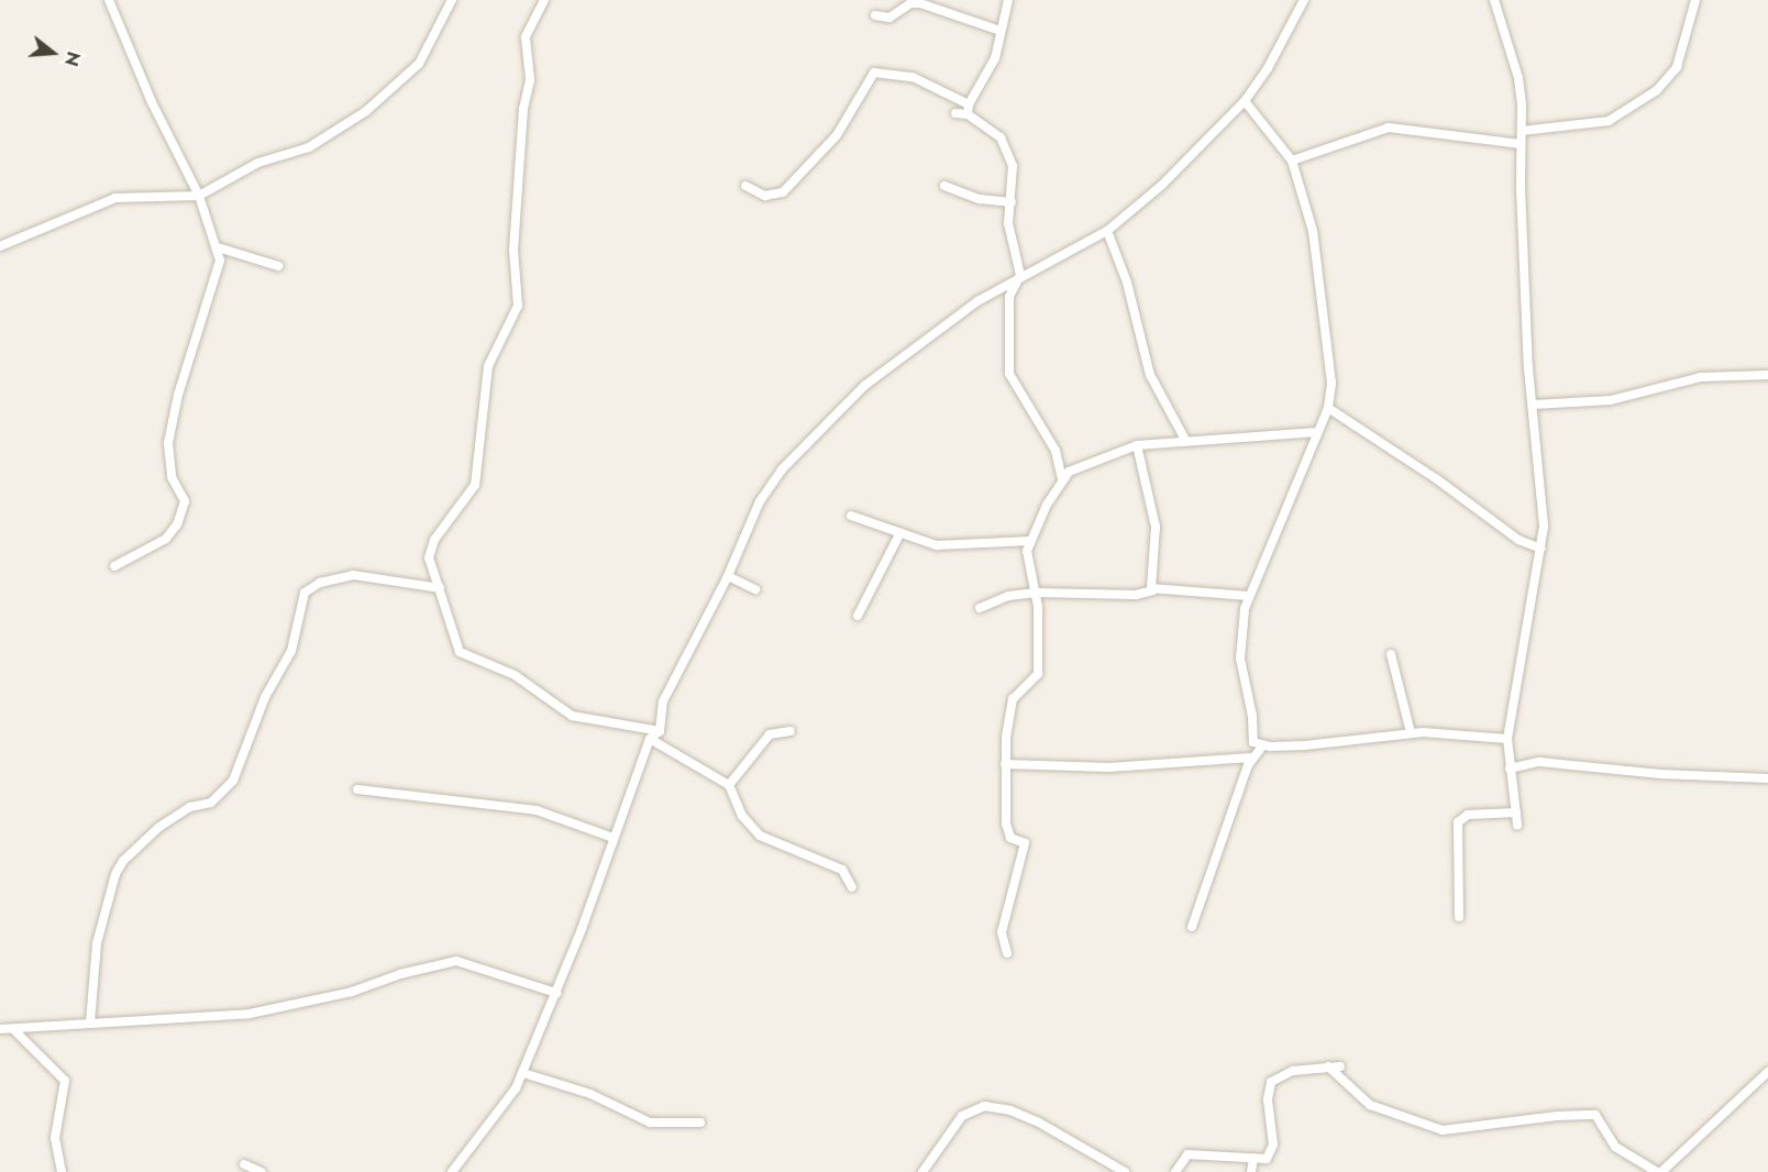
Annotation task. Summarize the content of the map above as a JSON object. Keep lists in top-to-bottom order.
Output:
{
  "north": "right"
}
